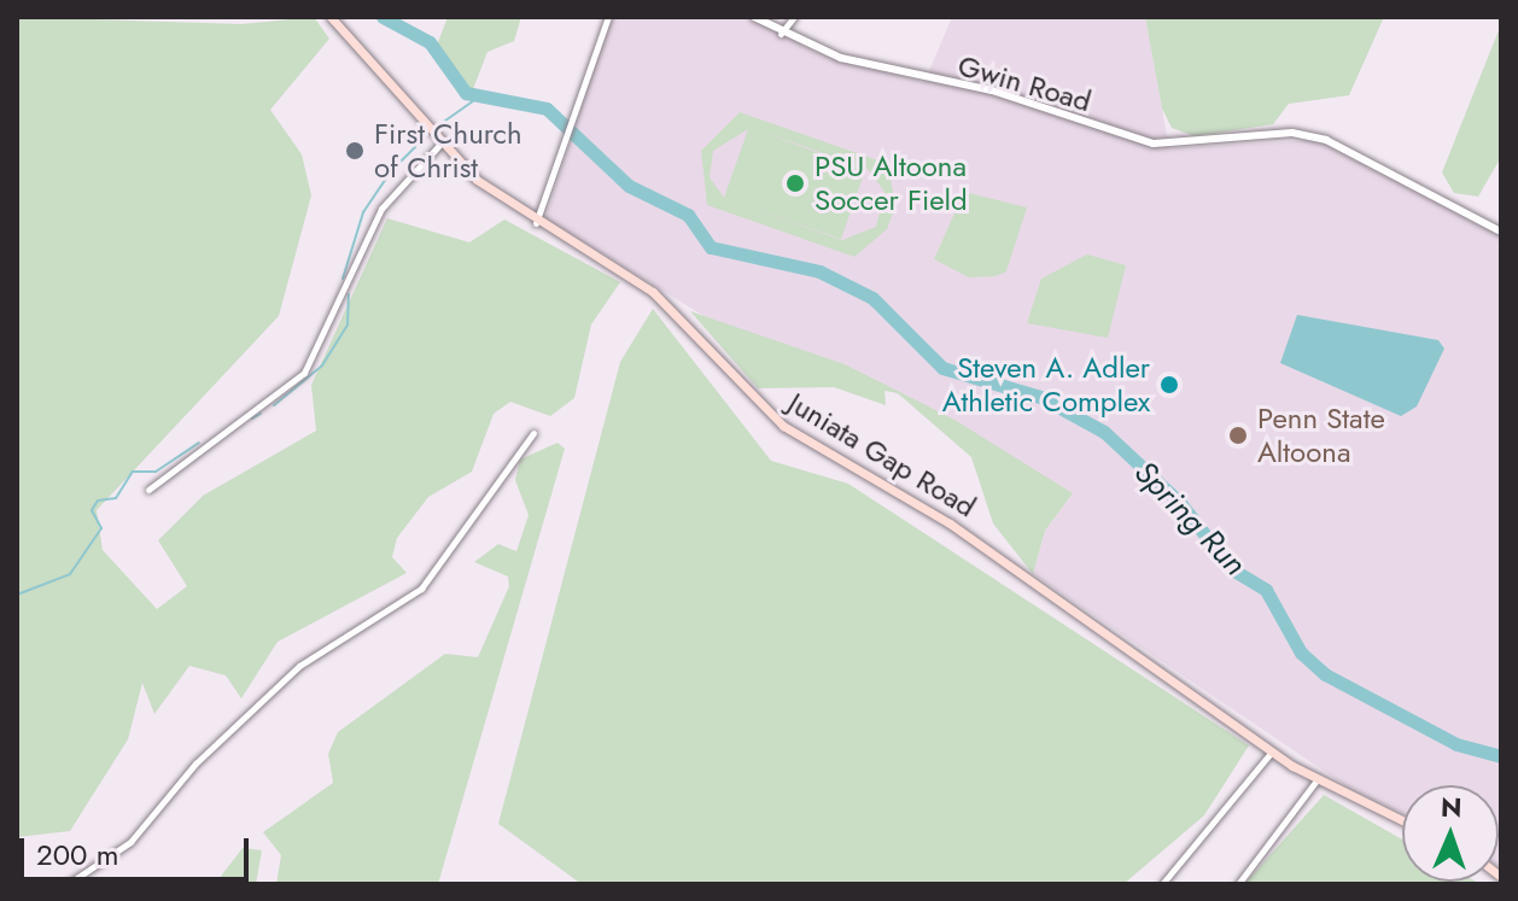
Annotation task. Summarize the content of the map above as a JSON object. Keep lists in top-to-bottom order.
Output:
{
  "streets": {
    "main road": ["Juniata Gap Road"],
    "street": ["Gwin Road"]
  },
  "water": ["Spring Run"],
  "places": [
    "First Church of Christ",
    "PSU Altoona Soccer Field",
    "Steven A. Adler Athletic Complex",
    "Penn State Altoona"
  ],
  "scale_bar": "200 m",
  "north": "top"
}
